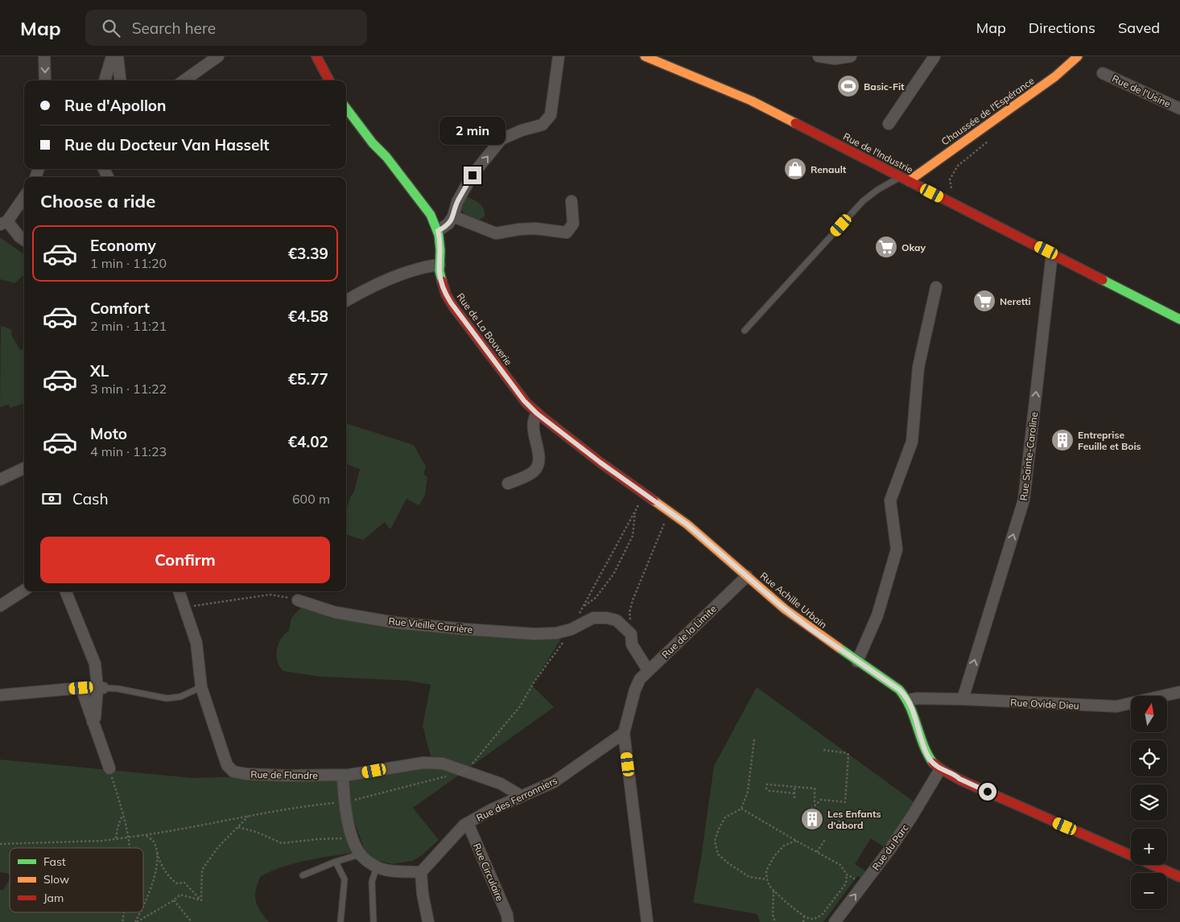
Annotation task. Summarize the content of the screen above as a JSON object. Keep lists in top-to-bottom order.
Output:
{
  "streets": {
    "street": [
      "Rue de l'Usine",
      "Chaussée de l'Espérance",
      "Rue de l'Industrie",
      "Rue de La Bouverie",
      "Rue Sainte-Caroline",
      "Rue Achille Urbain",
      "Rue Vieille Carrière",
      "Rue de la Limite",
      "Rue Ovide Dieu",
      "Rue de Flandre",
      "Rue des Ferronniers",
      "Rue du Parc",
      "Rue Circulaire"
    ]
  },
  "crossings": [
    ["Chaussée de l'Espérance", "Rue de l'Industrie"],
    ["Rue de l'Industrie", "Rue Sainte-Caroline"],
    ["Rue de La Bouverie", "Rue Achille Urbain"],
    ["Rue Sainte-Caroline", "Rue Ovide Dieu"],
    ["Rue Achille Urbain", "Rue de la Limite"],
    ["Rue Achille Urbain", "Rue Ovide Dieu"],
    ["Rue Vieille Carrière", "Rue de la Limite"],
    ["Rue de la Limite", "Rue des Ferronniers"],
    ["Rue de Flandre", "Rue des Ferronniers"],
    ["Rue des Ferronniers", "Rue Circulaire"]
  ],
  "one_way": ["Rue Sainte-Caroline", "Rue du Parc"],
  "places": {
    "sports": ["Basic-Fit"],
    "shop": ["Renault"],
    "supermarket": ["Okay", "Neretti"],
    "building": ["Entreprise Feuille et Bois", "Les Enfants d'abord"]
  },
  "legend": ["Fast", "Slow", "Jam"],
  "north": "top",
  "page": {
    "header": "Map",
    "search": "Search here",
    "nav": ["Map", "Directions", "Saved"],
    "banner": ["Rue d'Apollon", "Rue du Docteur Van Hasselt"],
    "bubble": "2 min",
    "heading": "Choose a ride",
    "list": [
      {
        "name": "Economy",
        "note": "1 min · 11:20",
        "value": "€3.39"
      },
      {
        "name": "Comfort",
        "note": "2 min · 11:21",
        "value": "€4.58"
      },
      {
        "name": "XL",
        "note": "3 min · 11:22",
        "value": "€5.77"
      },
      {
        "name": "Moto",
        "note": "4 min · 11:23",
        "value": "€4.02"
      }
    ],
    "pay": ["Cash", "600 m"],
    "buttons": "Confirm",
    "map_buttons": ["+", "−"]
  }
}
